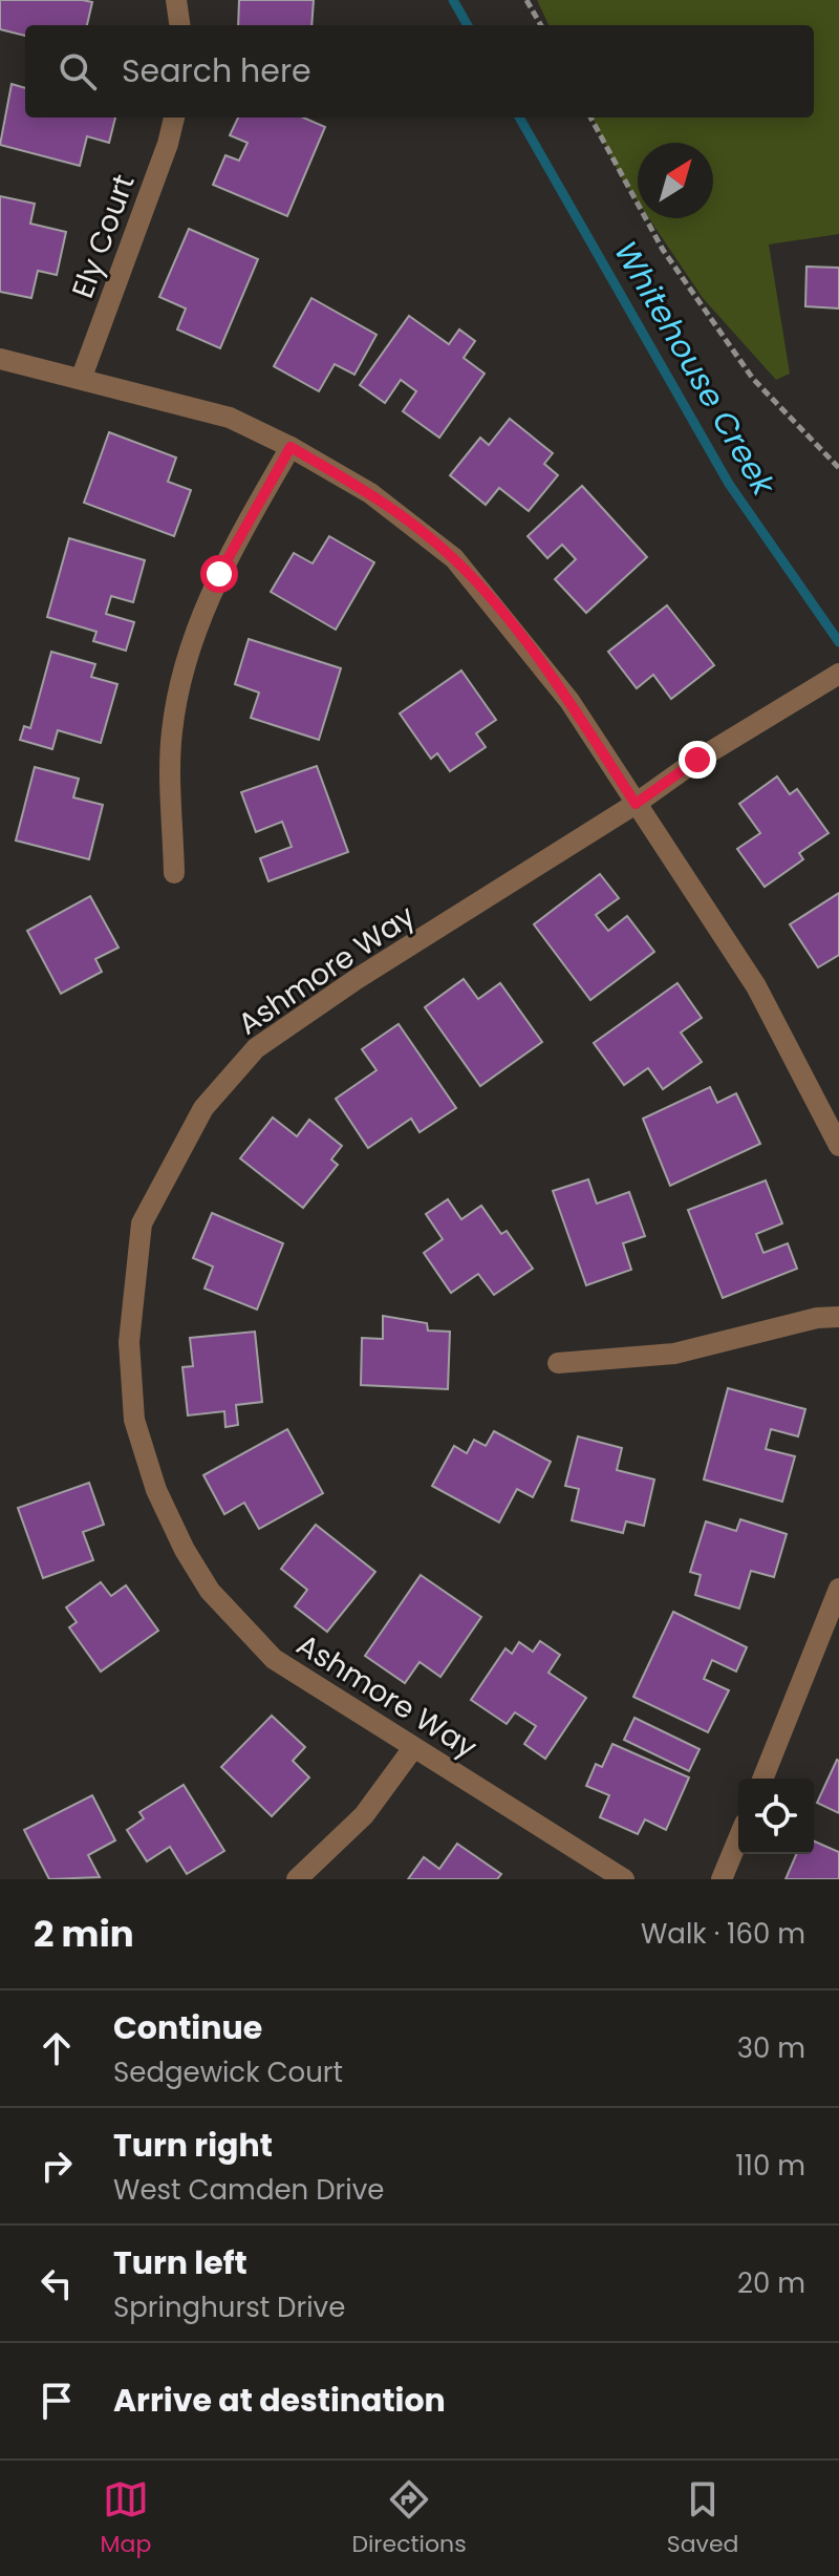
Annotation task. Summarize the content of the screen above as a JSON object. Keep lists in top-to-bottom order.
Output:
{
  "streets": {
    "street": ["Ely Court", "Ashmore Way"]
  },
  "water": ["Whitehouse Creek"],
  "north": "top right",
  "page": {
    "search": "Search here",
    "heading": ["2 min", "Walk · 160 m"],
    "list": [
      ["Continue", "Sedgewick Court", "30 m"],
      ["Turn right", "West Camden Drive", "110 m"],
      ["Turn left", "Springhurst Drive", "20 m"],
      "Arrive at destination"
    ],
    "nav": ["Map", "Directions", "Saved"]
  }
}
